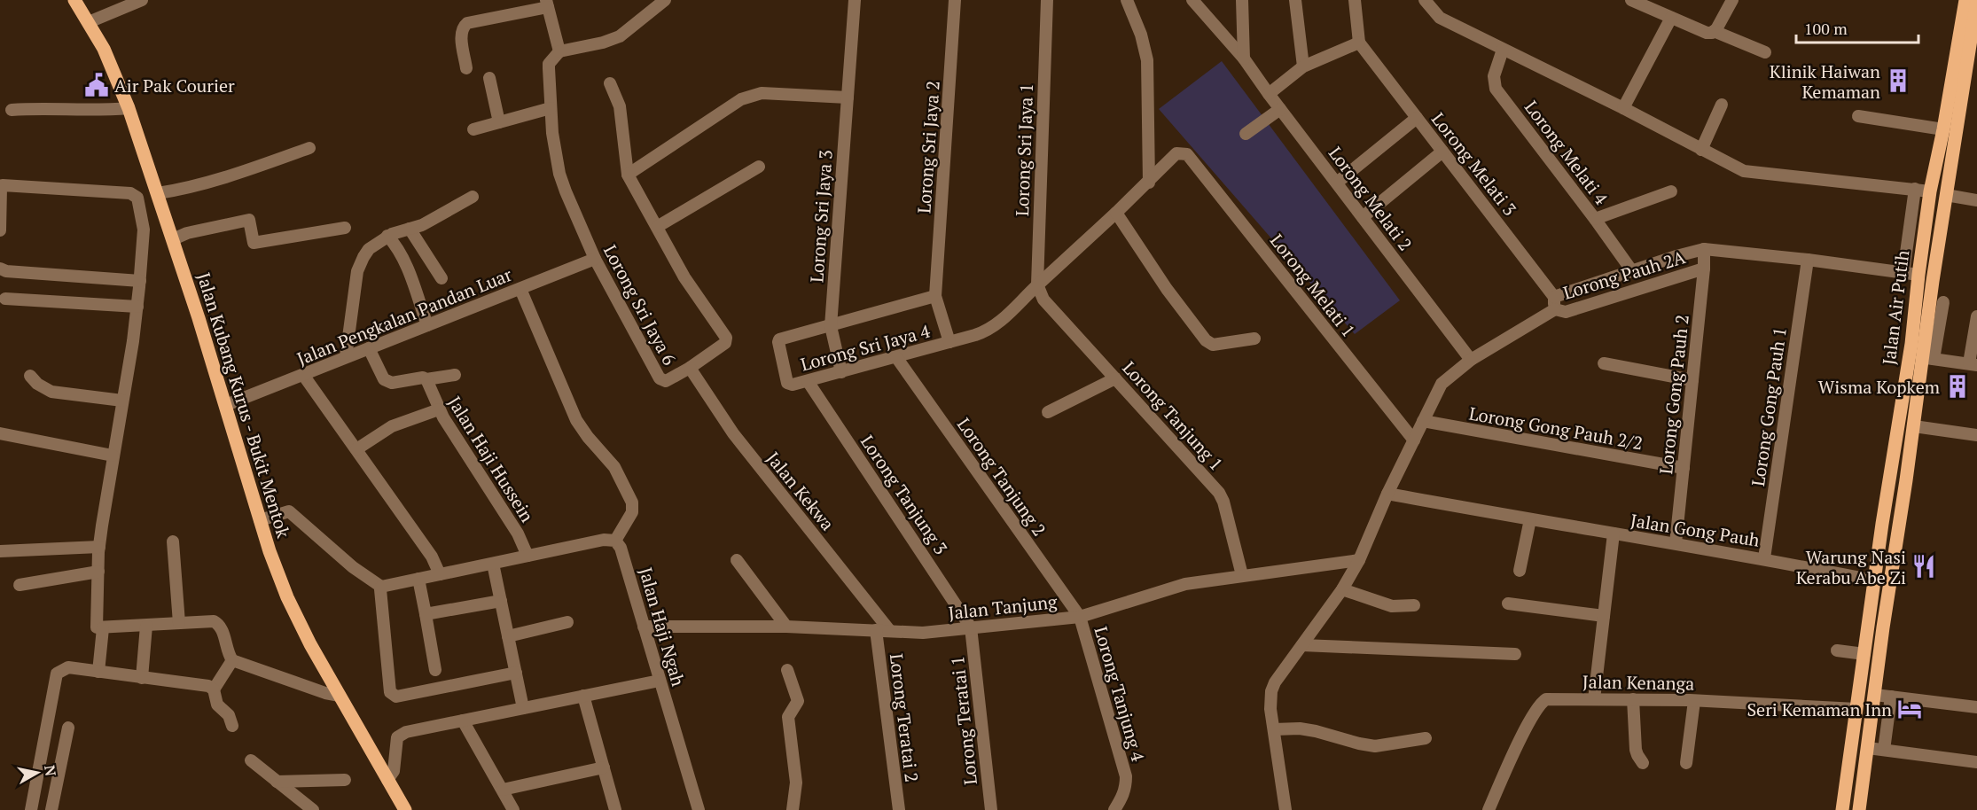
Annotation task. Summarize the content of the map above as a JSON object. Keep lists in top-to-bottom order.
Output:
{
  "streets": {
    "main road": ["Jalan Air Putih", "Jalan Kubang Kurus - Bukit Mentok"],
    "street": [
      "Lorong Sri Jaya 2",
      "Lorong Sri Jaya 1",
      "Lorong Melati 4",
      "Lorong Melati 3",
      "Lorong Melati 2",
      "Lorong Sri Jaya 3",
      "Lorong Pauh 2A",
      "Lorong Melati 1",
      "Lorong Sri Jaya 6",
      "Jalan Pengkalan Pandan Luar",
      "Lorong Sri Jaya 4",
      "Lorong Gong Pauh 2",
      "Lorong Gong Pauh 1",
      "Lorong Tanjung 1",
      "Lorong Gong Pauh 2/2",
      "Jalan Haji Hussein",
      "Lorong Tanjung 2",
      "Jalan Kekwa",
      "Lorong Tanjung 3",
      "Jalan Gong Pauh",
      "Jalan Tanjung",
      "Jalan Haji Ngah",
      "Jalan Kenanga",
      "Lorong Tanjung 4",
      "Lorong Teratai 2",
      "Lorong Teratai 1"
    ]
  },
  "crossings": [
    ["Lorong Sri Jaya 2", "Lorong Sri Jaya 4"],
    ["Lorong Sri Jaya 1", "Lorong Tanjung 1"],
    ["Lorong Melati 3", "Lorong Pauh 2A"],
    ["Lorong Sri Jaya 3", "Lorong Sri Jaya 4"],
    ["Lorong Pauh 2A", "Lorong Gong Pauh 2"],
    ["Lorong Sri Jaya 6", "Jalan Pengkalan Pandan Luar"],
    ["Lorong Sri Jaya 6", "Jalan Kekwa"],
    ["Jalan Air Putih", "Jalan Gong Pauh"],
    ["Jalan Air Putih", "Jalan Kenanga"],
    ["Jalan Pengkalan Pandan Luar", "Jalan Kubang Kurus - Bukit Mentok"],
    ["Lorong Sri Jaya 4", "Lorong Tanjung 2"],
    ["Lorong Sri Jaya 4", "Lorong Tanjung 3"],
    ["Lorong Gong Pauh 2", "Lorong Gong Pauh 2/2"],
    ["Lorong Gong Pauh 2", "Jalan Gong Pauh"],
    ["Lorong Gong Pauh 1", "Jalan Gong Pauh"],
    ["Lorong Tanjung 1", "Jalan Tanjung"],
    ["Lorong Tanjung 2", "Jalan Tanjung"],
    ["Lorong Tanjung 2", "Lorong Tanjung 4"],
    ["Jalan Kekwa", "Jalan Tanjung"],
    ["Lorong Tanjung 3", "Jalan Tanjung"],
    ["Lorong Tanjung 3", "Lorong Teratai 1"],
    ["Jalan Tanjung", "Jalan Haji Ngah"],
    ["Jalan Tanjung", "Lorong Tanjung 4"],
    ["Jalan Tanjung", "Lorong Teratai 2"],
    ["Jalan Tanjung", "Lorong Teratai 1"]
  ],
  "places": {
    "building": ["Klinik Haiwan Kemaman", "Wisma Kopkem"],
    "public building": ["Air Pak Courier"],
    "restaurant": ["Warung Nasi Kerabu Abe Zi"],
    "hotel": ["Seri Kemaman Inn"]
  },
  "scale_bar": "100 m",
  "north": "right"
}
